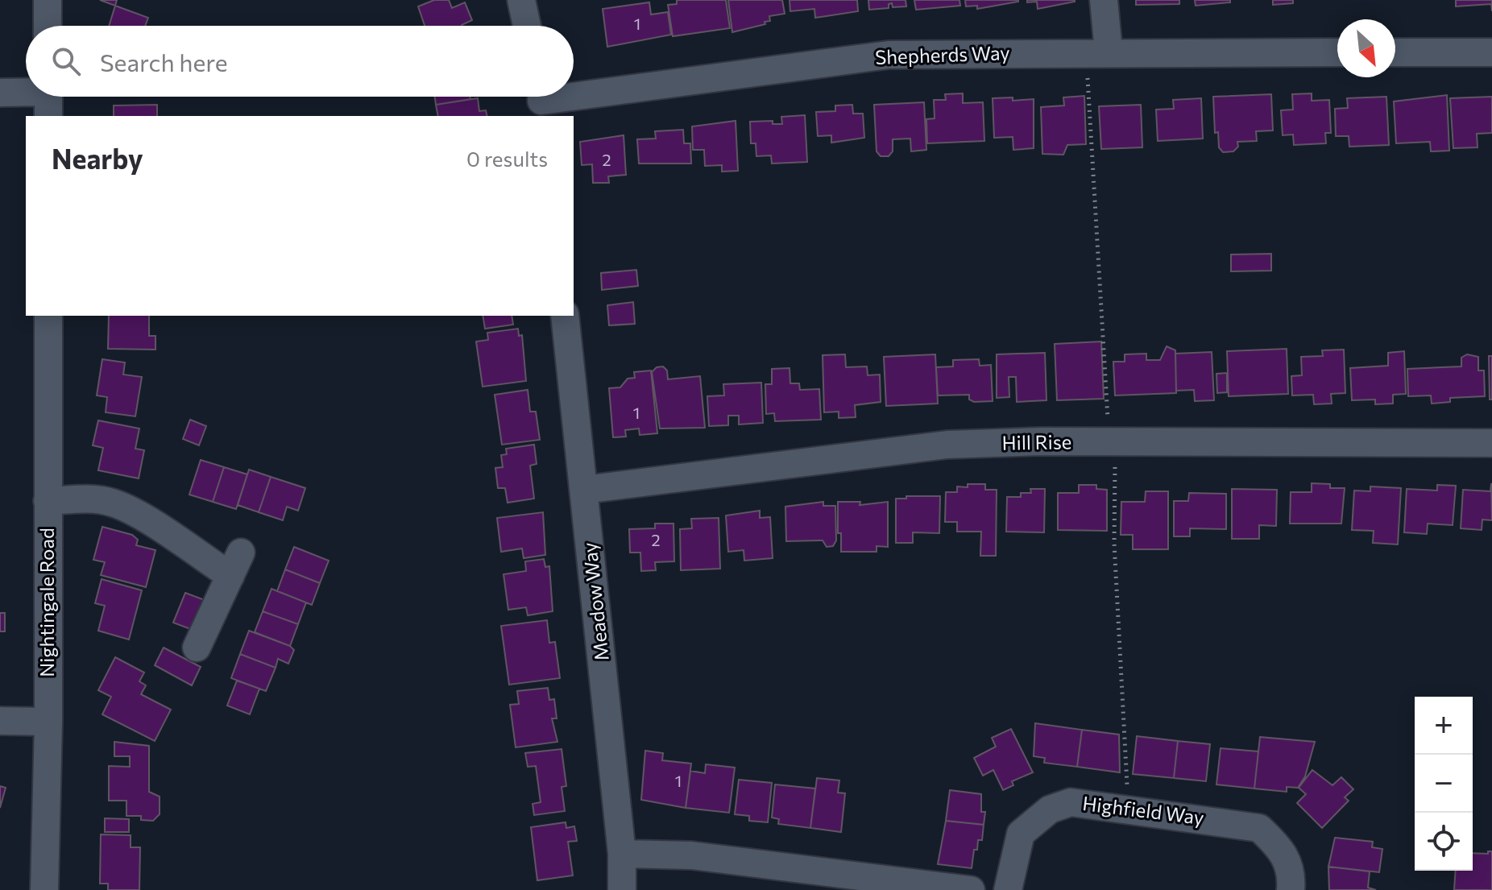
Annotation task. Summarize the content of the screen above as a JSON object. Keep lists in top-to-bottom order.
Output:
{
  "streets": {
    "street": [
      "Shepherds Way",
      "Hill Rise",
      "Meadow Way",
      "Nightingale Road",
      "Highfield Way"
    ]
  },
  "crossings": [
    ["Hill Rise", "Meadow Way"]
  ],
  "house_numbers": [
    "1",
    "2",
    "1",
    "2",
    "1"
  ],
  "north": "bottom right",
  "page": {
    "search": "Search here",
    "heading": ["Nearby", "0 results"],
    "map_buttons": ["+", "−"]
  }
}
